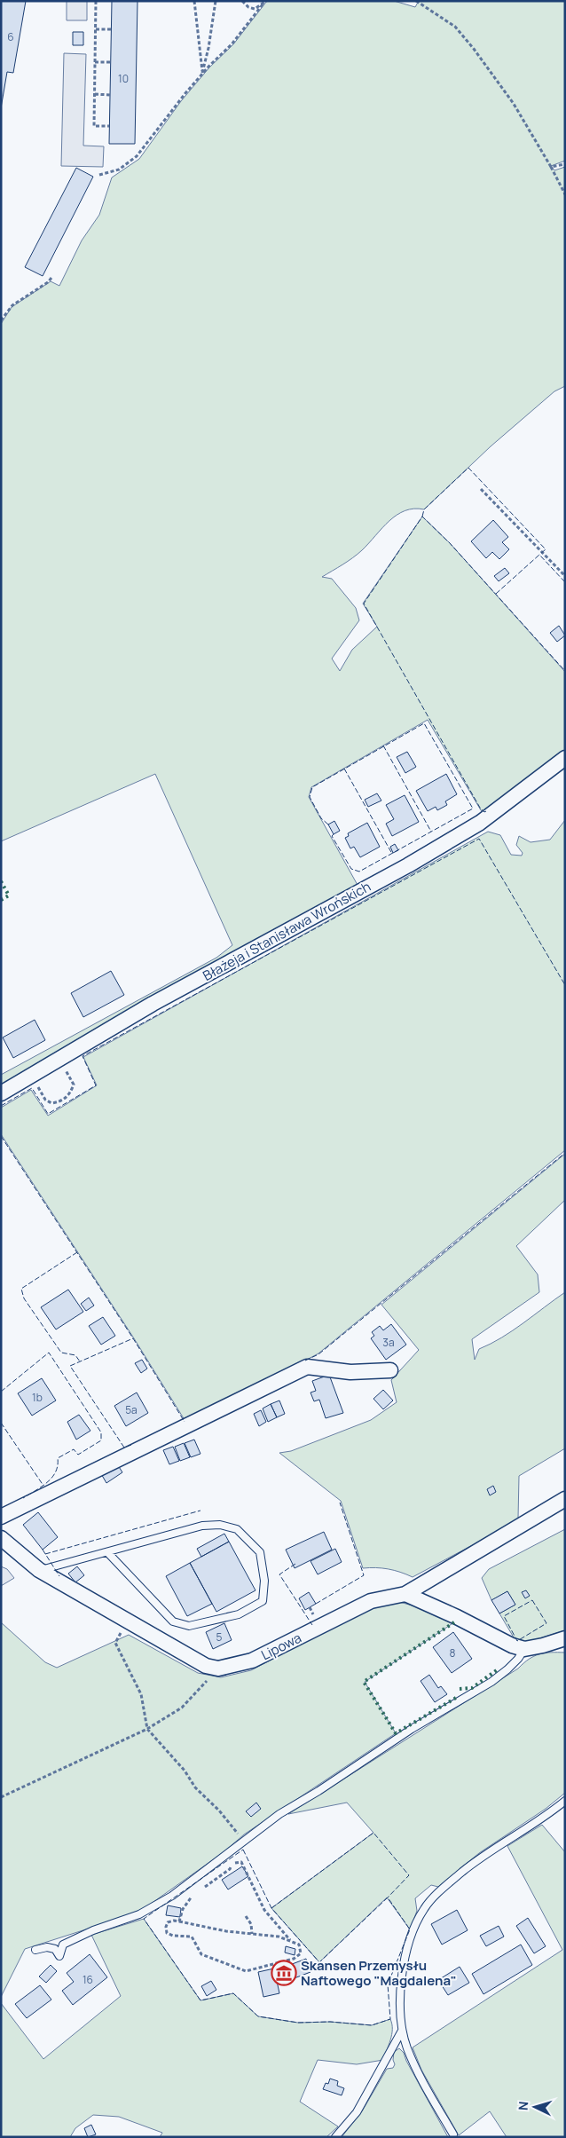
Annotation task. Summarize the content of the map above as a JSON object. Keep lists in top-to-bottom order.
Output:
{
  "streets": {
    "street": ["Błażeja i Stanisława Wrońskich", "Lipowa"]
  },
  "places": {
    "museum": ["Skansen Przemysłu Naftowego \"Magdalena\""]
  },
  "house_numbers": [
    "6",
    "10",
    "3a",
    "1b",
    "5a",
    "5",
    "8",
    "16"
  ],
  "north": "left"
}
